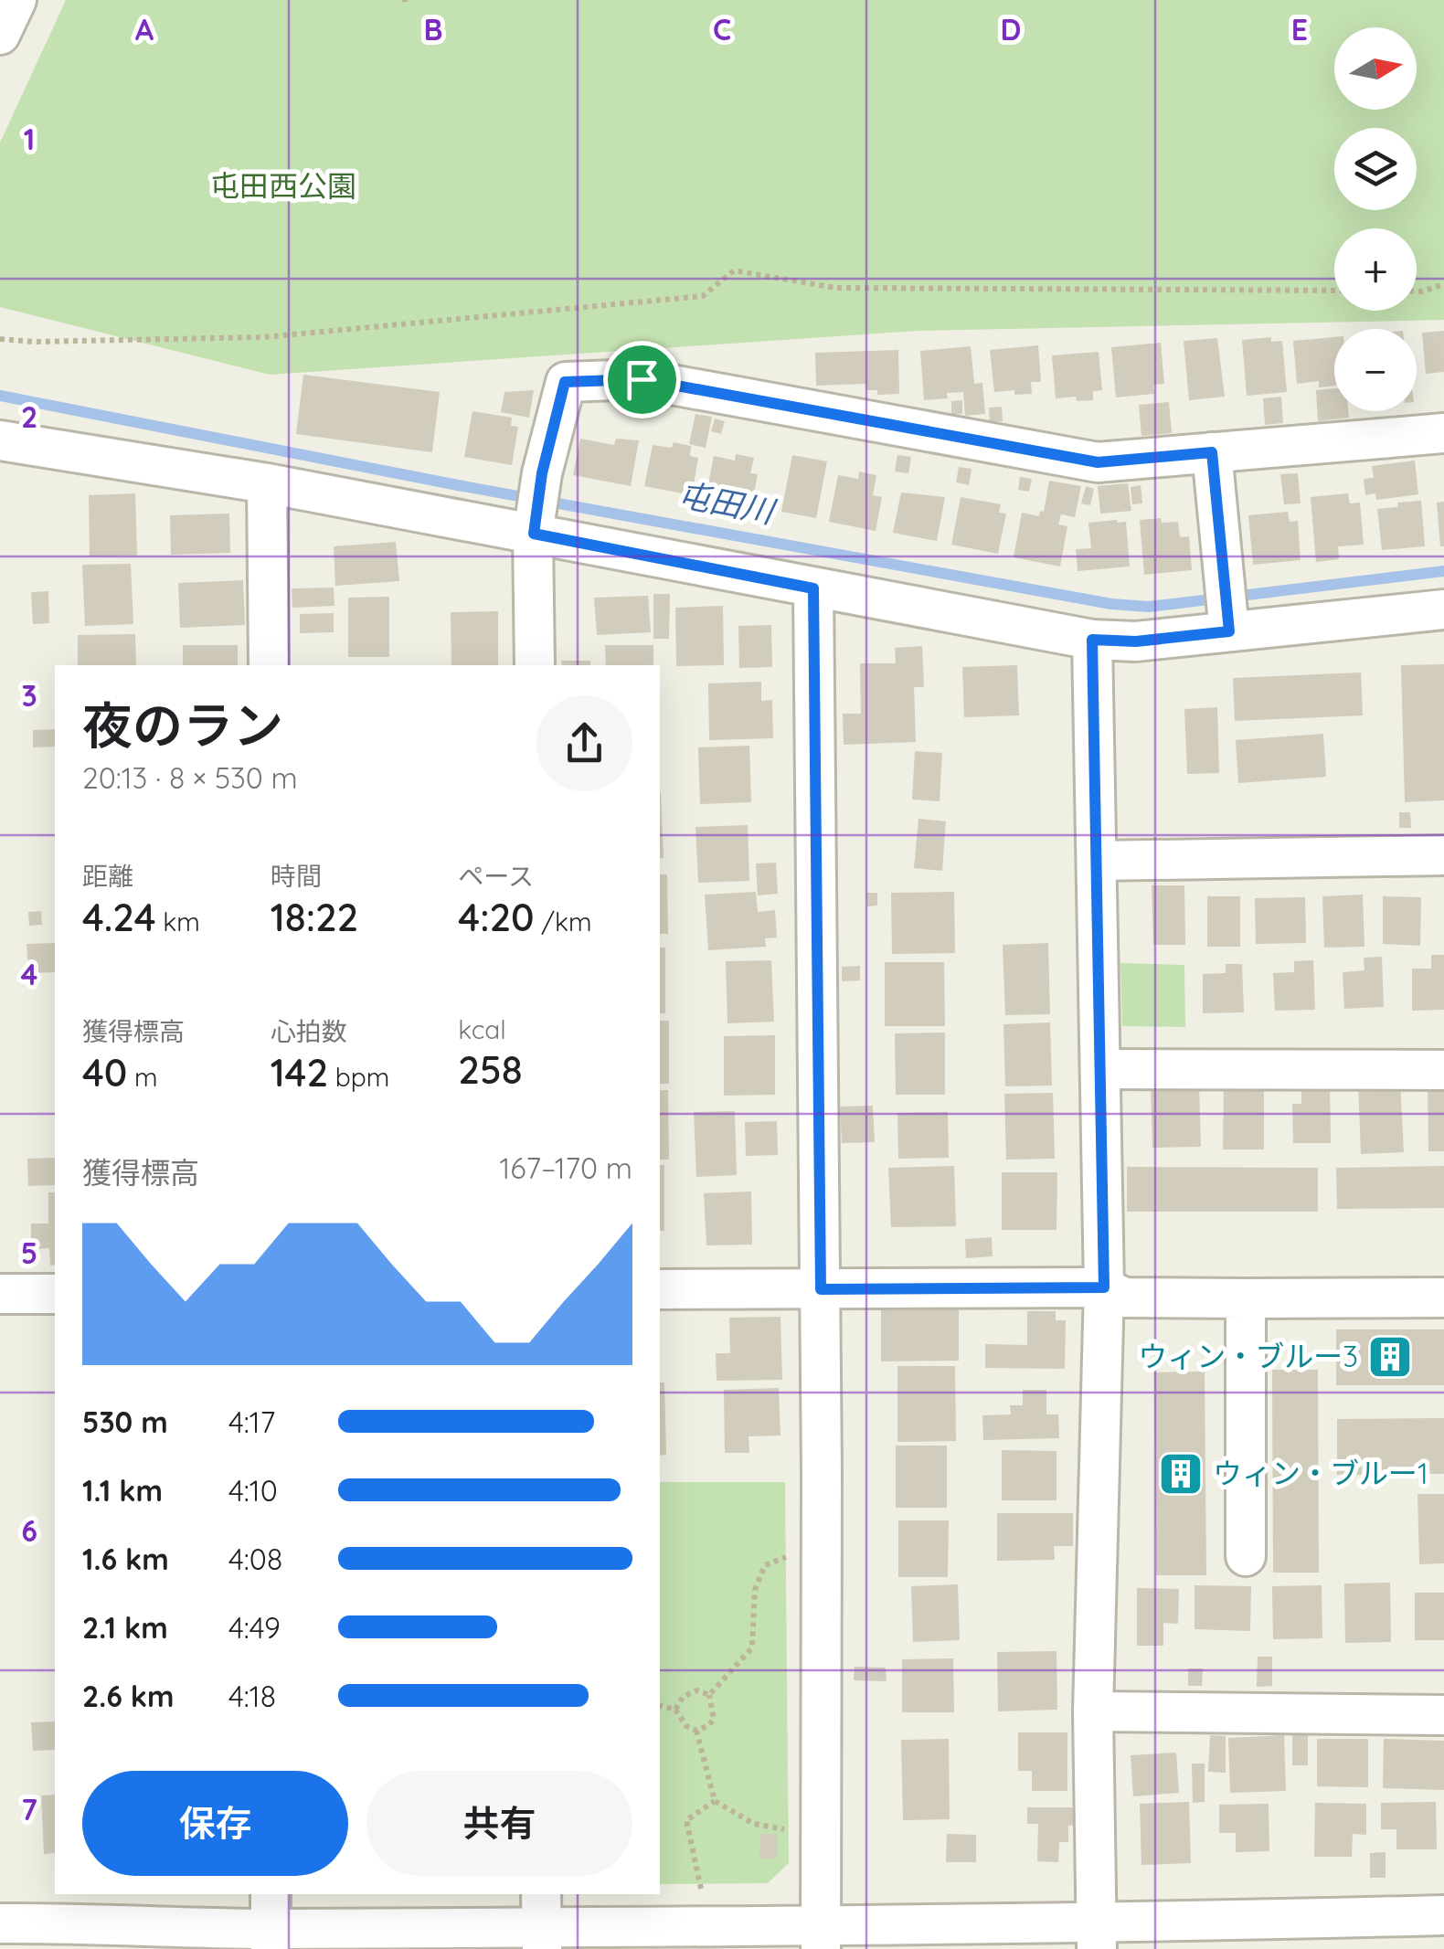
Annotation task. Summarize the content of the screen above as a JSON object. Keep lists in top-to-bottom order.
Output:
{
  "water": ["屯田川"],
  "parks": ["屯田西公園"],
  "places": {
    "building": ["ウィン・ブルー3", "ウィン・ブルー1"]
  },
  "north": "right",
  "page": {
    "map_buttons": ["+", "−"],
    "heading": ["夜のラン", "20:13 · 8 × 530 m"],
    "stats": [
      ["距離", "4.24 km"],
      ["時間", "18:22"],
      ["ペース", "4:20 /km"],
      ["獲得標高", "40 m"],
      ["心拍数", "142 bpm"],
      ["kcal", "258"]
    ],
    "chart": ["獲得標高", "167–170 m"],
    "list": [
      {
        "name": "530 m",
        "note": "4:17"
      },
      {
        "name": "1.1 km",
        "note": "4:10"
      },
      {
        "name": "1.6 km",
        "note": "4:08"
      },
      {
        "name": "2.1 km",
        "note": "4:49"
      },
      {
        "name": "2.6 km",
        "note": "4:18"
      }
    ],
    "buttons": ["保存", "共有"]
  },
  "grid": {
    "columns": [
      "A",
      "B",
      "C",
      "D",
      "E"
    ],
    "rows": [
      "1",
      "2",
      "3",
      "4",
      "5",
      "6",
      "7"
    ]
  }
}
